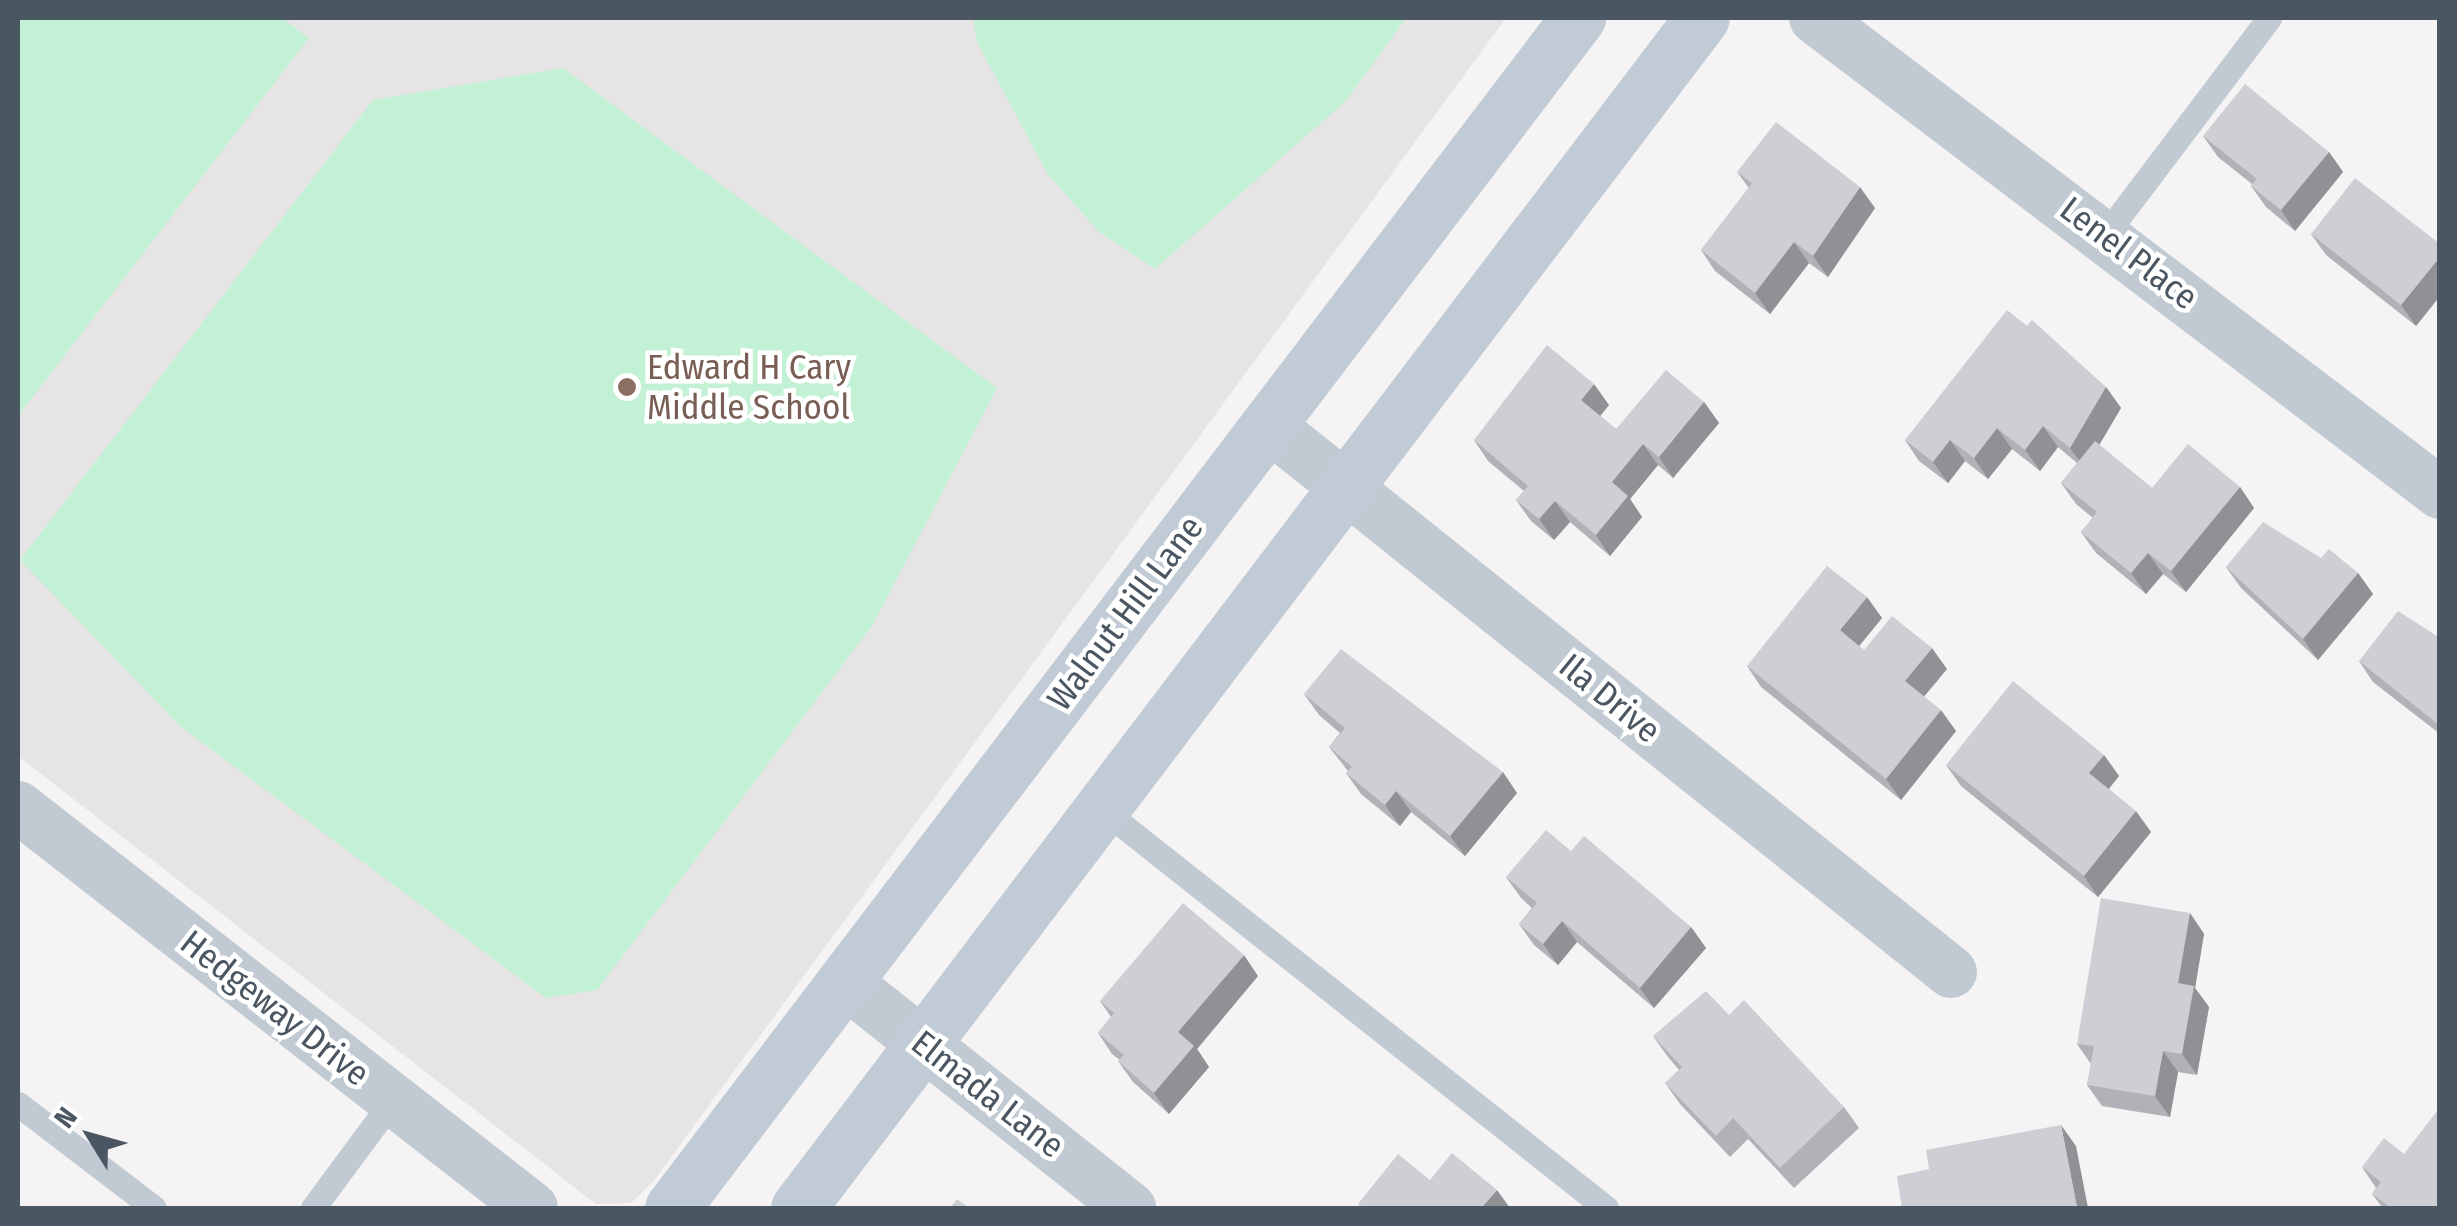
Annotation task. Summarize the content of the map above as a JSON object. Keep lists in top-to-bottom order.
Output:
{
  "streets": {
    "main road": ["Walnut Hill Lane"],
    "street": [
      "Lenel Place",
      "Ila Drive",
      "Hedgeway Drive",
      "Elmada Lane"
    ]
  },
  "crossings": [
    ["Walnut Hill Lane", "Ila Drive"],
    ["Walnut Hill Lane", "Elmada Lane"]
  ],
  "places": ["Edward H Cary Middle School"],
  "north": "top left"
}
